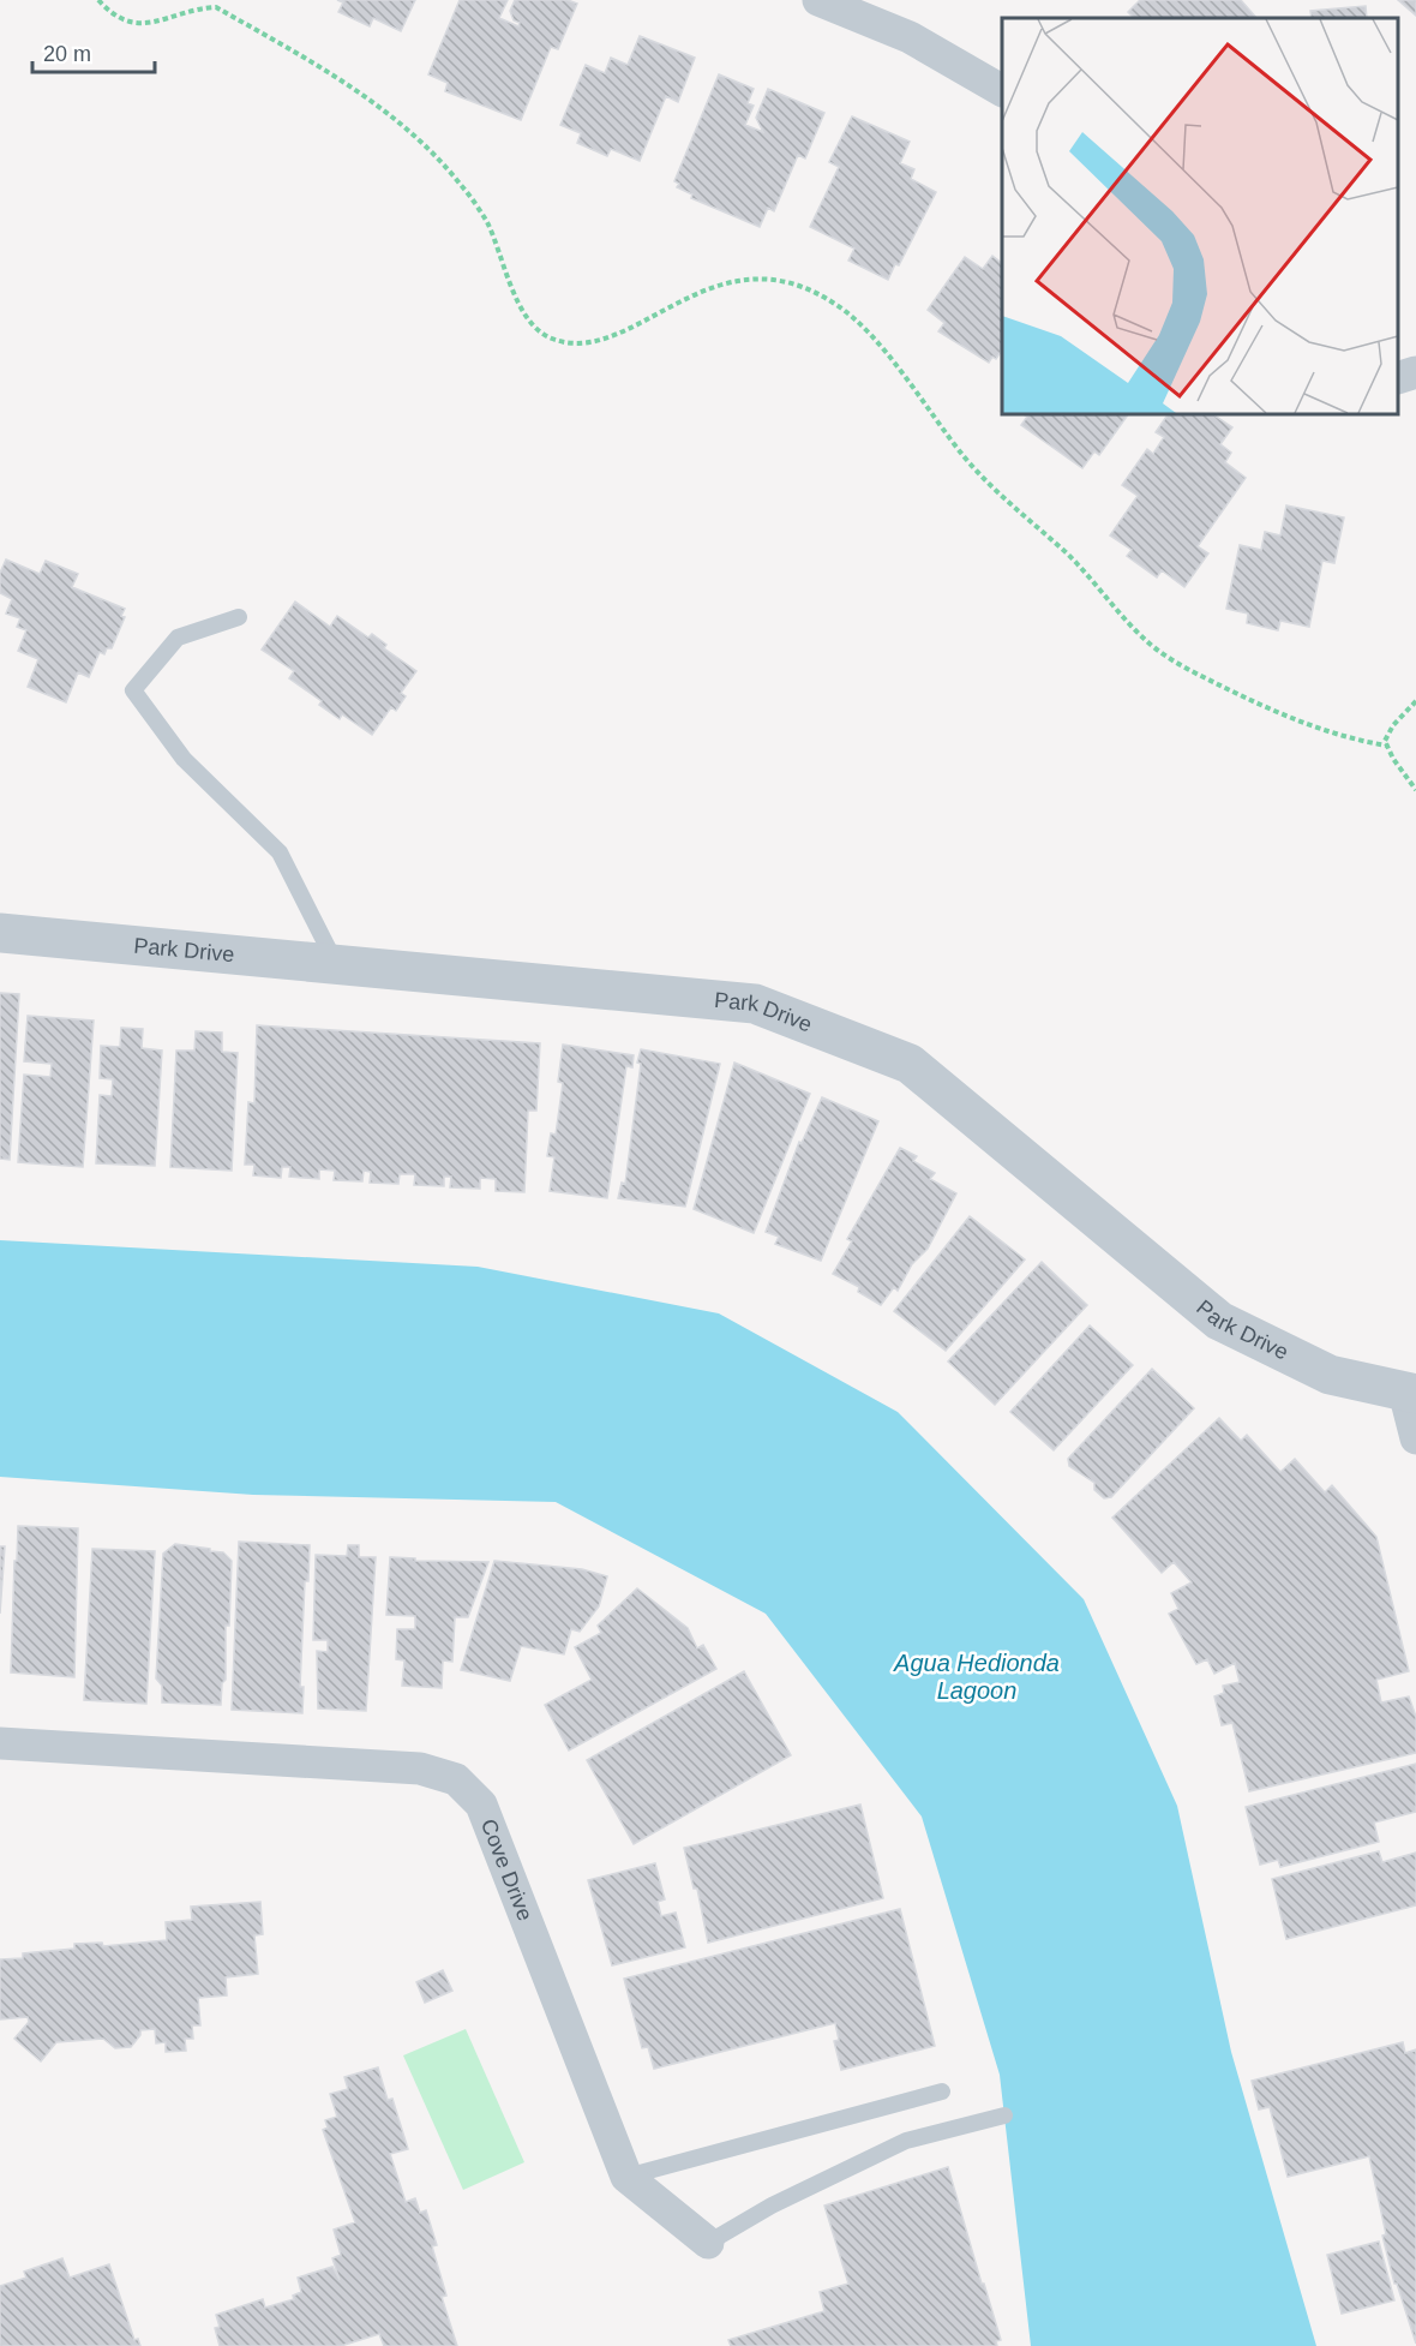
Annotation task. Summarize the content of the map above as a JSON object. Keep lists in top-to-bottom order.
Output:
{
  "streets": {
    "street": ["Park Drive", "Cove Drive"]
  },
  "water": ["Agua Hedionda Lagoon"],
  "scale_bar": "20 m"
}
